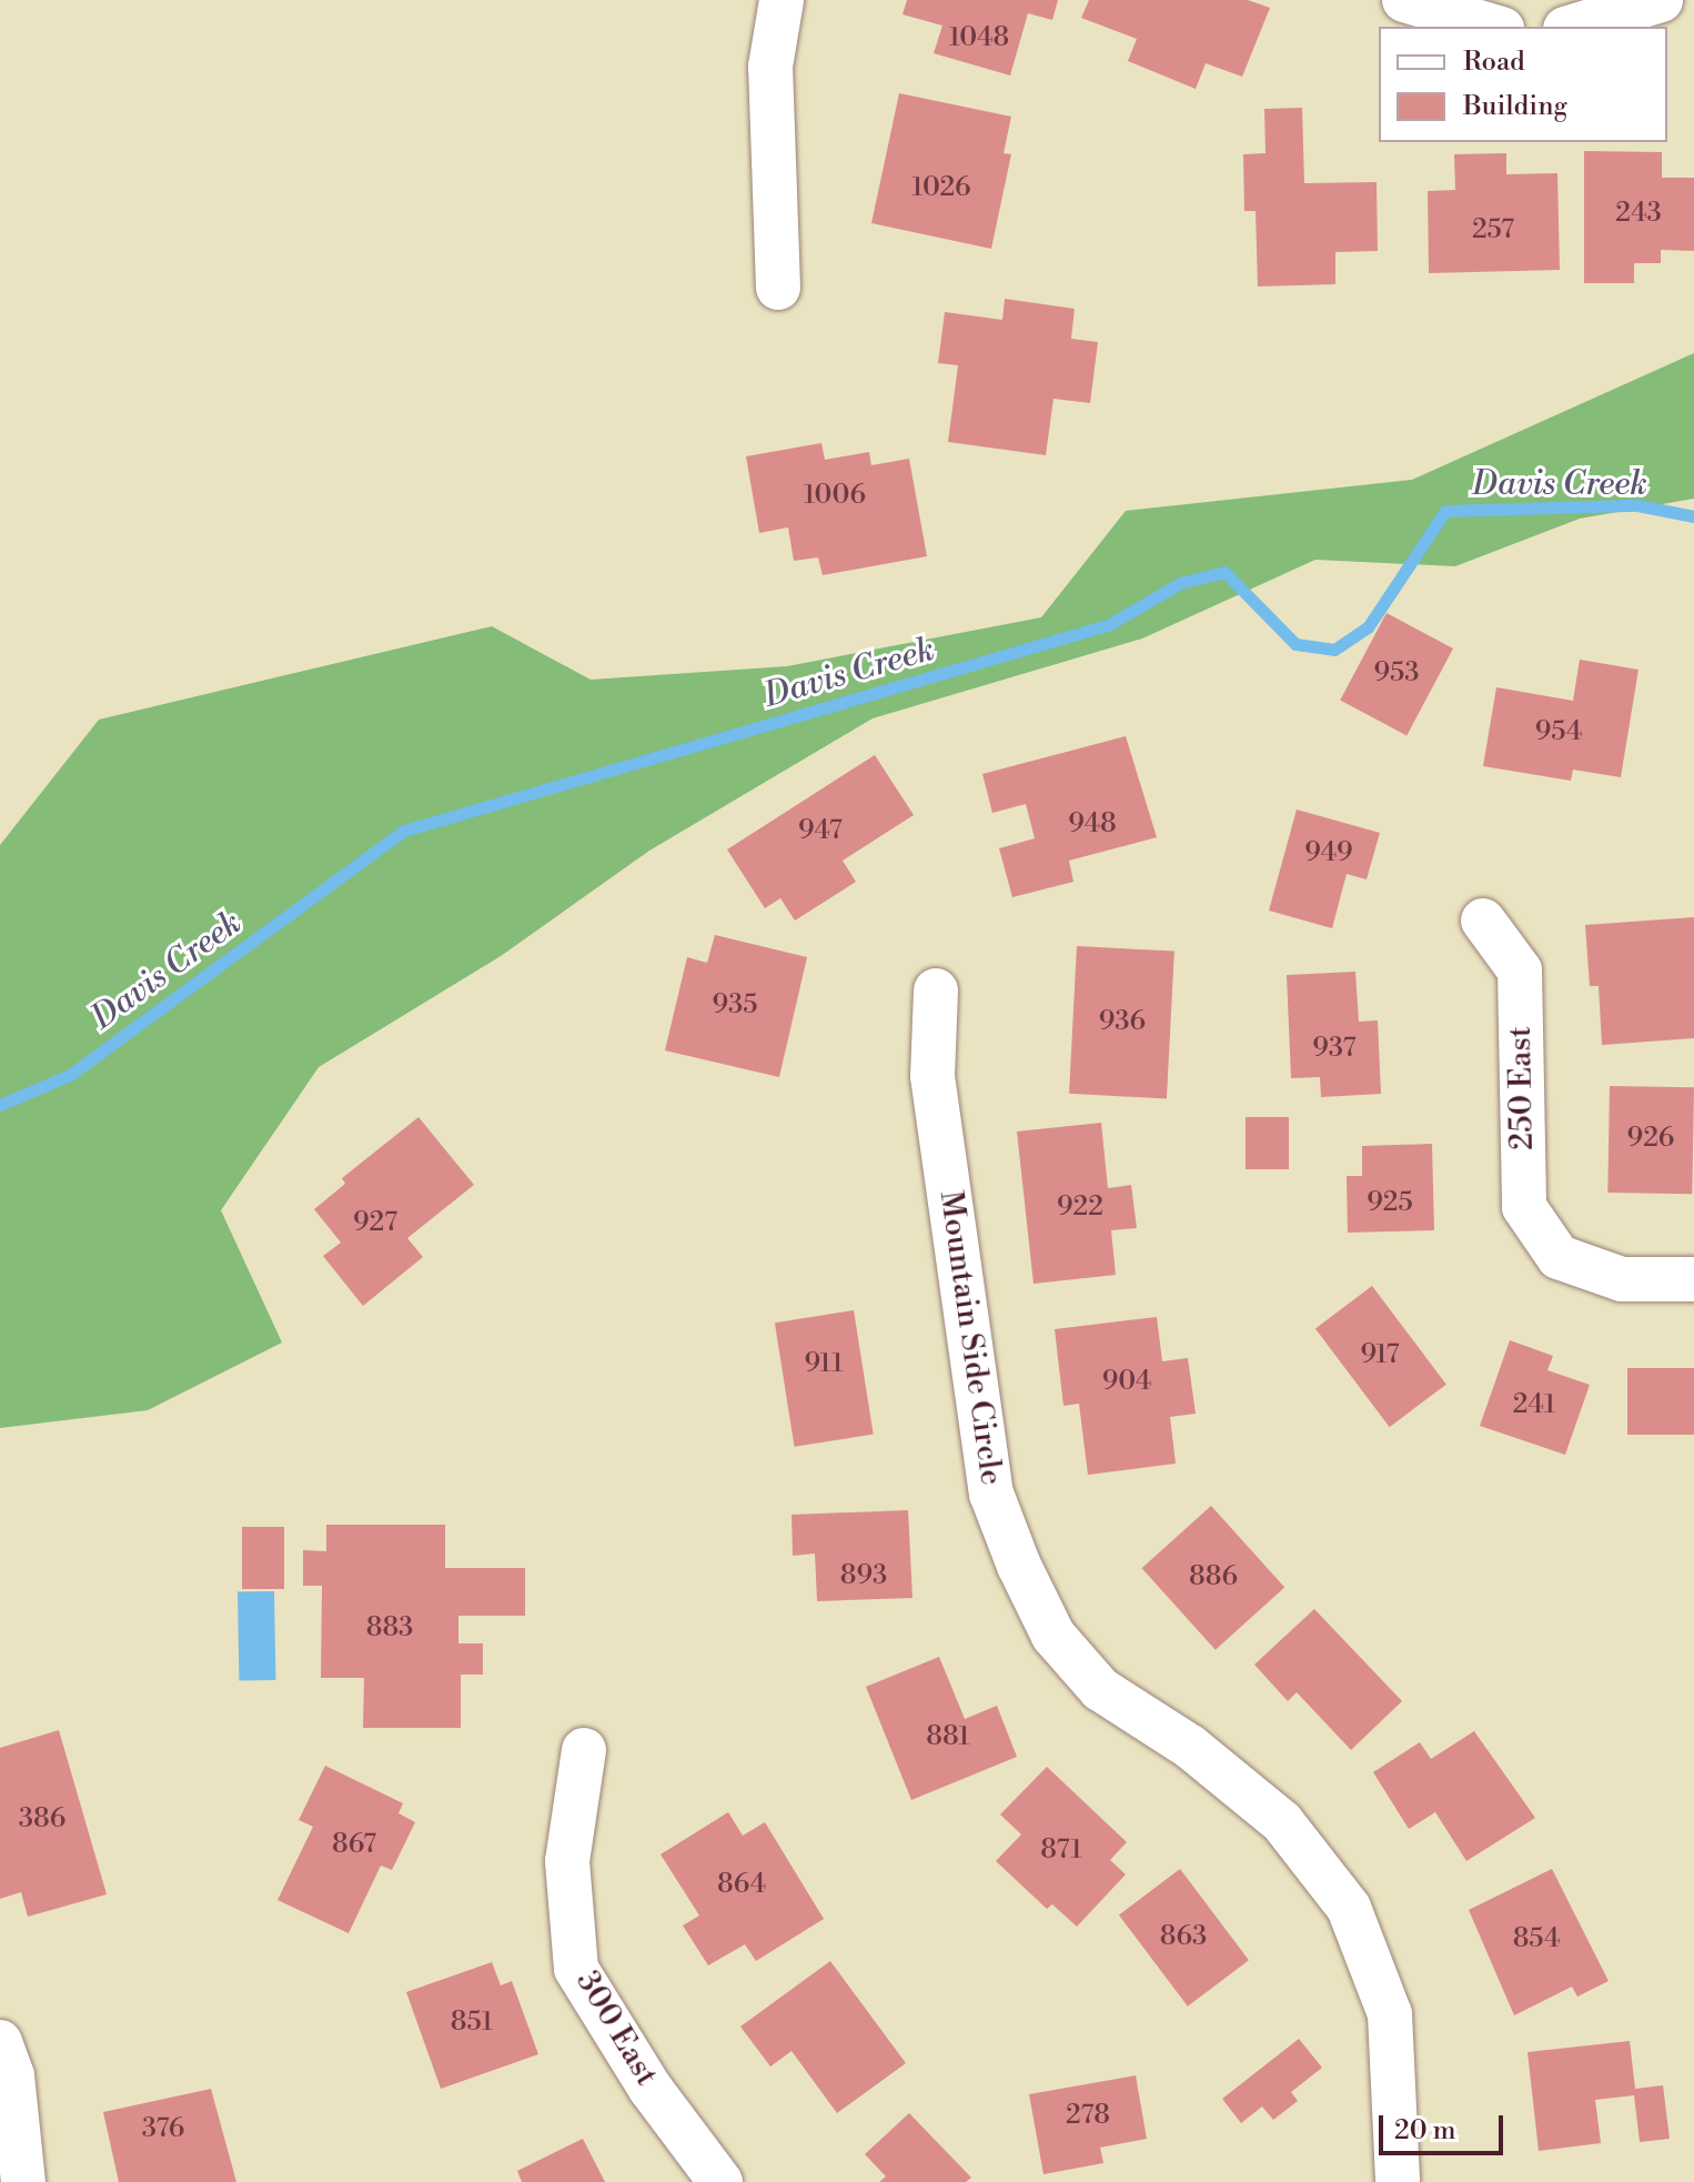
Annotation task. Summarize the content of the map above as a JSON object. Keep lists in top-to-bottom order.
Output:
{
  "streets": {
    "street": ["250 East", "Mountain Side Circle", "300 East"]
  },
  "water": ["Davis Creek"],
  "house_numbers": [
    "1048",
    "1026",
    "243",
    "257",
    "1006",
    "953",
    "954",
    "948",
    "947",
    "949",
    "935",
    "936",
    "937",
    "926",
    "925",
    "922",
    "927",
    "917",
    "911",
    "904",
    "241",
    "893",
    "886",
    "883",
    "881",
    "386",
    "867",
    "871",
    "864",
    "863",
    "854",
    "851",
    "278",
    "376"
  ],
  "legend": ["Road", "Building"],
  "scale_bar": "20 m"
}
